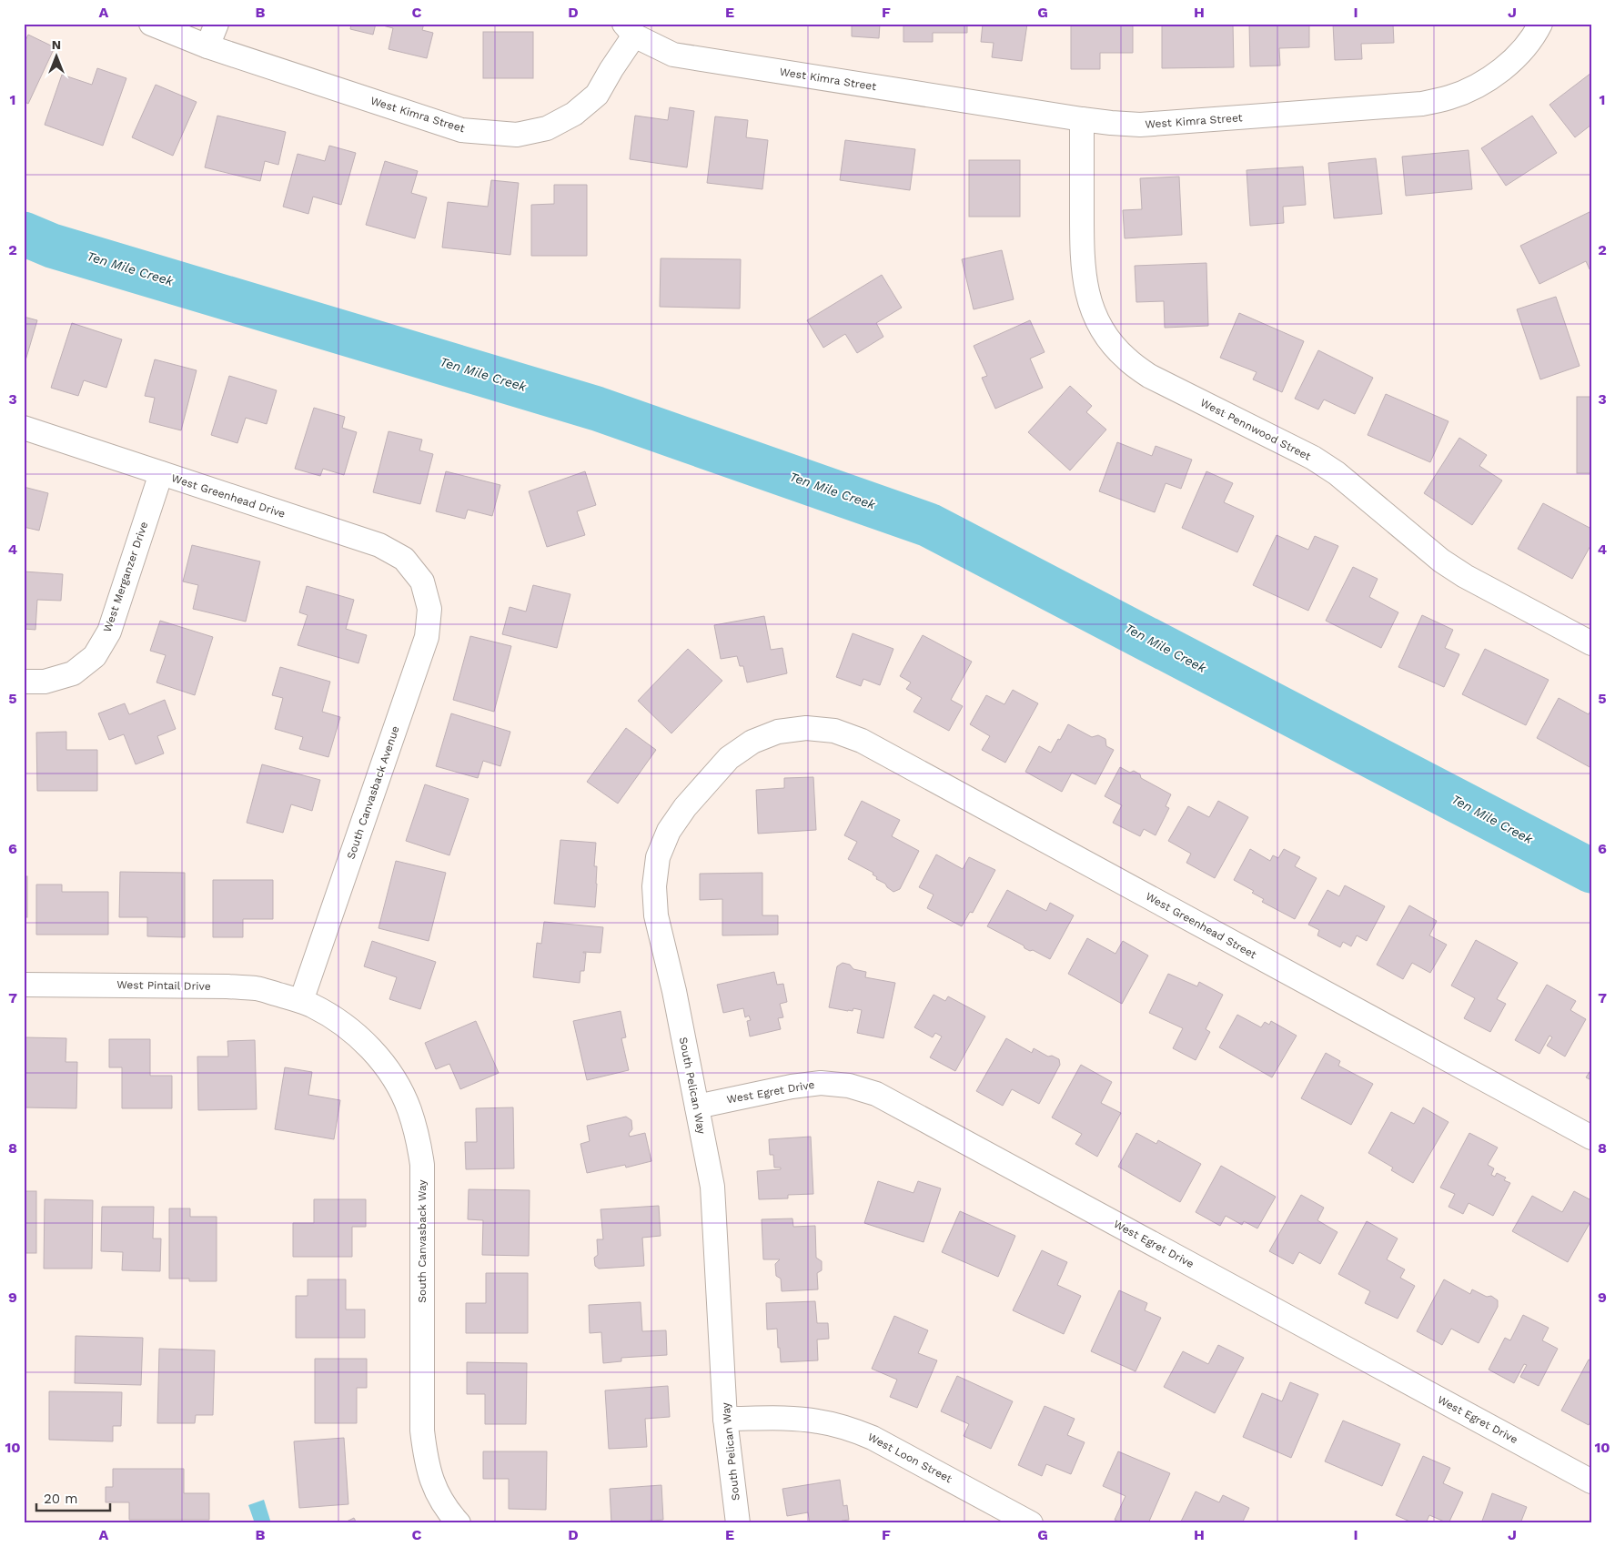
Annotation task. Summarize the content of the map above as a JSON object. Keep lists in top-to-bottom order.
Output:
{
  "streets": {
    "street": [
      "West Kimra Street",
      "West Pennwood Street",
      "West Greenhead Drive",
      "West Merganzer Drive",
      "South Canvasback Avenue",
      "West Greenhead Street",
      "West Pintail Drive",
      "South Pelican Way",
      "West Egret Drive",
      "South Canvasback Way",
      "West Loon Street"
    ]
  },
  "crossings": [
    ["West Kimra Street", "West Pennwood Street"],
    ["West Greenhead Drive", "West Merganzer Drive"],
    ["West Greenhead Drive", "South Canvasback Avenue"],
    ["South Canvasback Avenue", "West Pintail Drive"],
    ["South Canvasback Avenue", "South Canvasback Way"],
    ["West Greenhead Street", "South Pelican Way"],
    ["West Pintail Drive", "South Canvasback Way"],
    ["South Pelican Way", "West Egret Drive"],
    ["South Pelican Way", "West Loon Street"]
  ],
  "water": ["Ten Mile Creek"],
  "scale_bar": "20 m",
  "north": "top",
  "grid": {
    "columns": [
      "A",
      "B",
      "C",
      "D",
      "E",
      "F",
      "G",
      "H",
      "I",
      "J"
    ],
    "rows": [
      "1",
      "2",
      "3",
      "4",
      "5",
      "6",
      "7",
      "8",
      "9",
      "10"
    ]
  }
}
